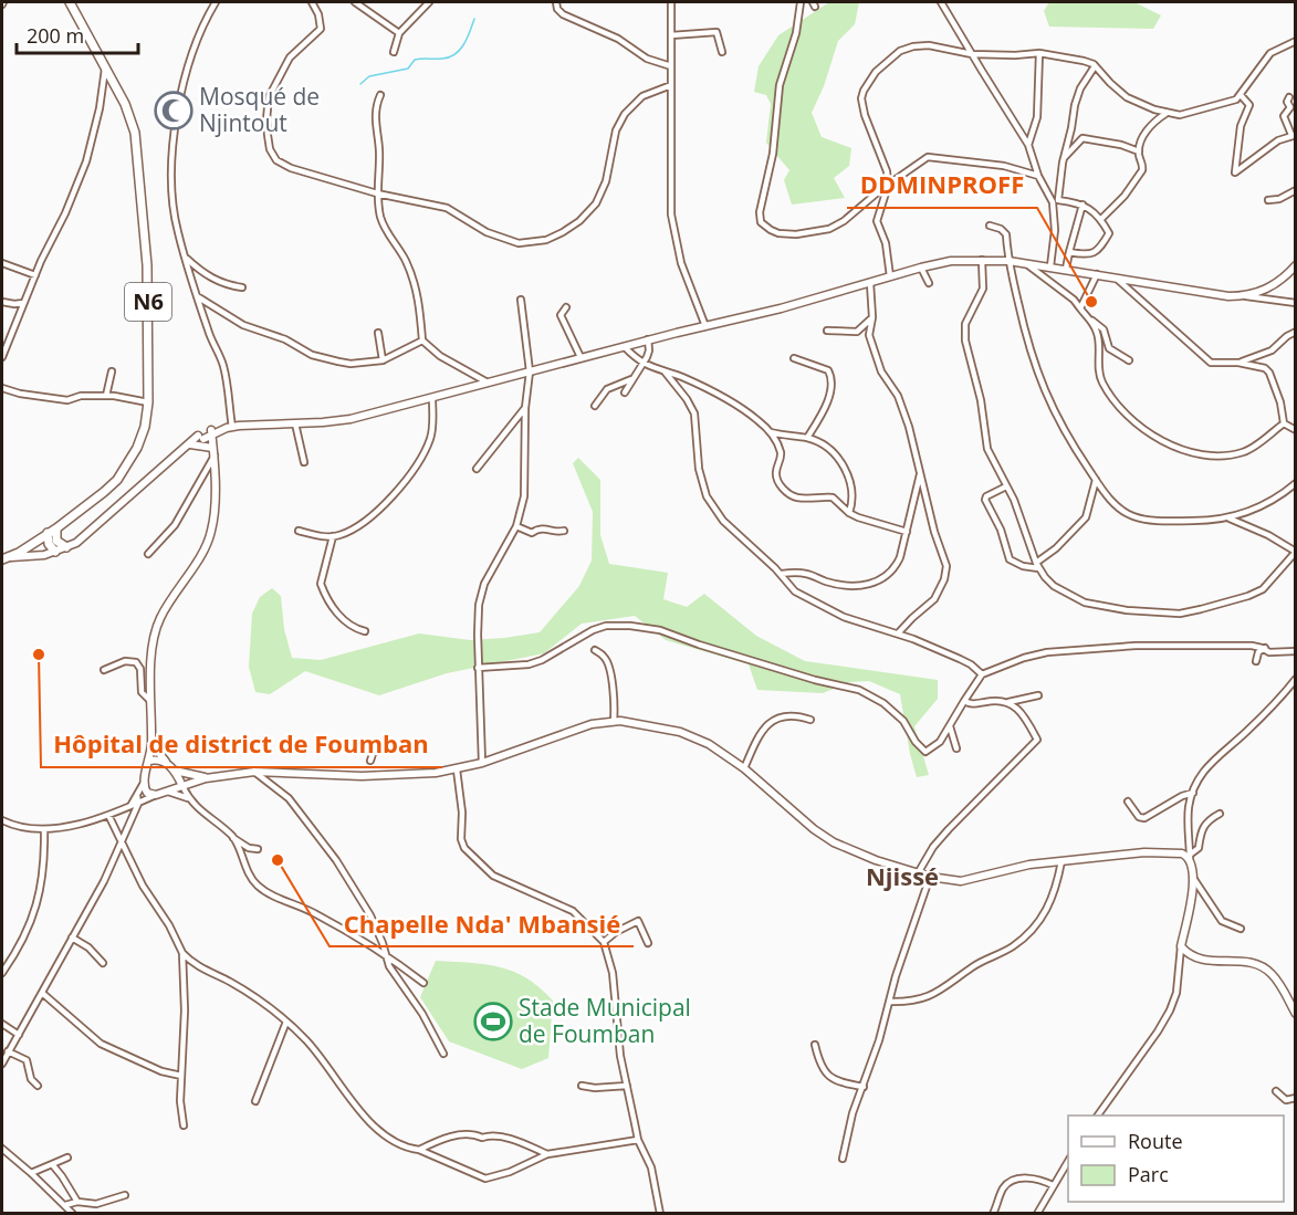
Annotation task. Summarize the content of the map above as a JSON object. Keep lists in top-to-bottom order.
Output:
{
  "streets": {
    "highway": ["N6"]
  },
  "districts": ["Njissé"],
  "places": {
    "mosque": ["Mosqué de Njintout"],
    "other": ["DDMINPROFF", "Hôpital de district de Foumban", "Chapelle Nda' Mbansié"],
    "sports": ["Stade Municipal de Foumban"]
  },
  "legend": ["Route", "Parc"],
  "scale_bar": "200 m"
}
